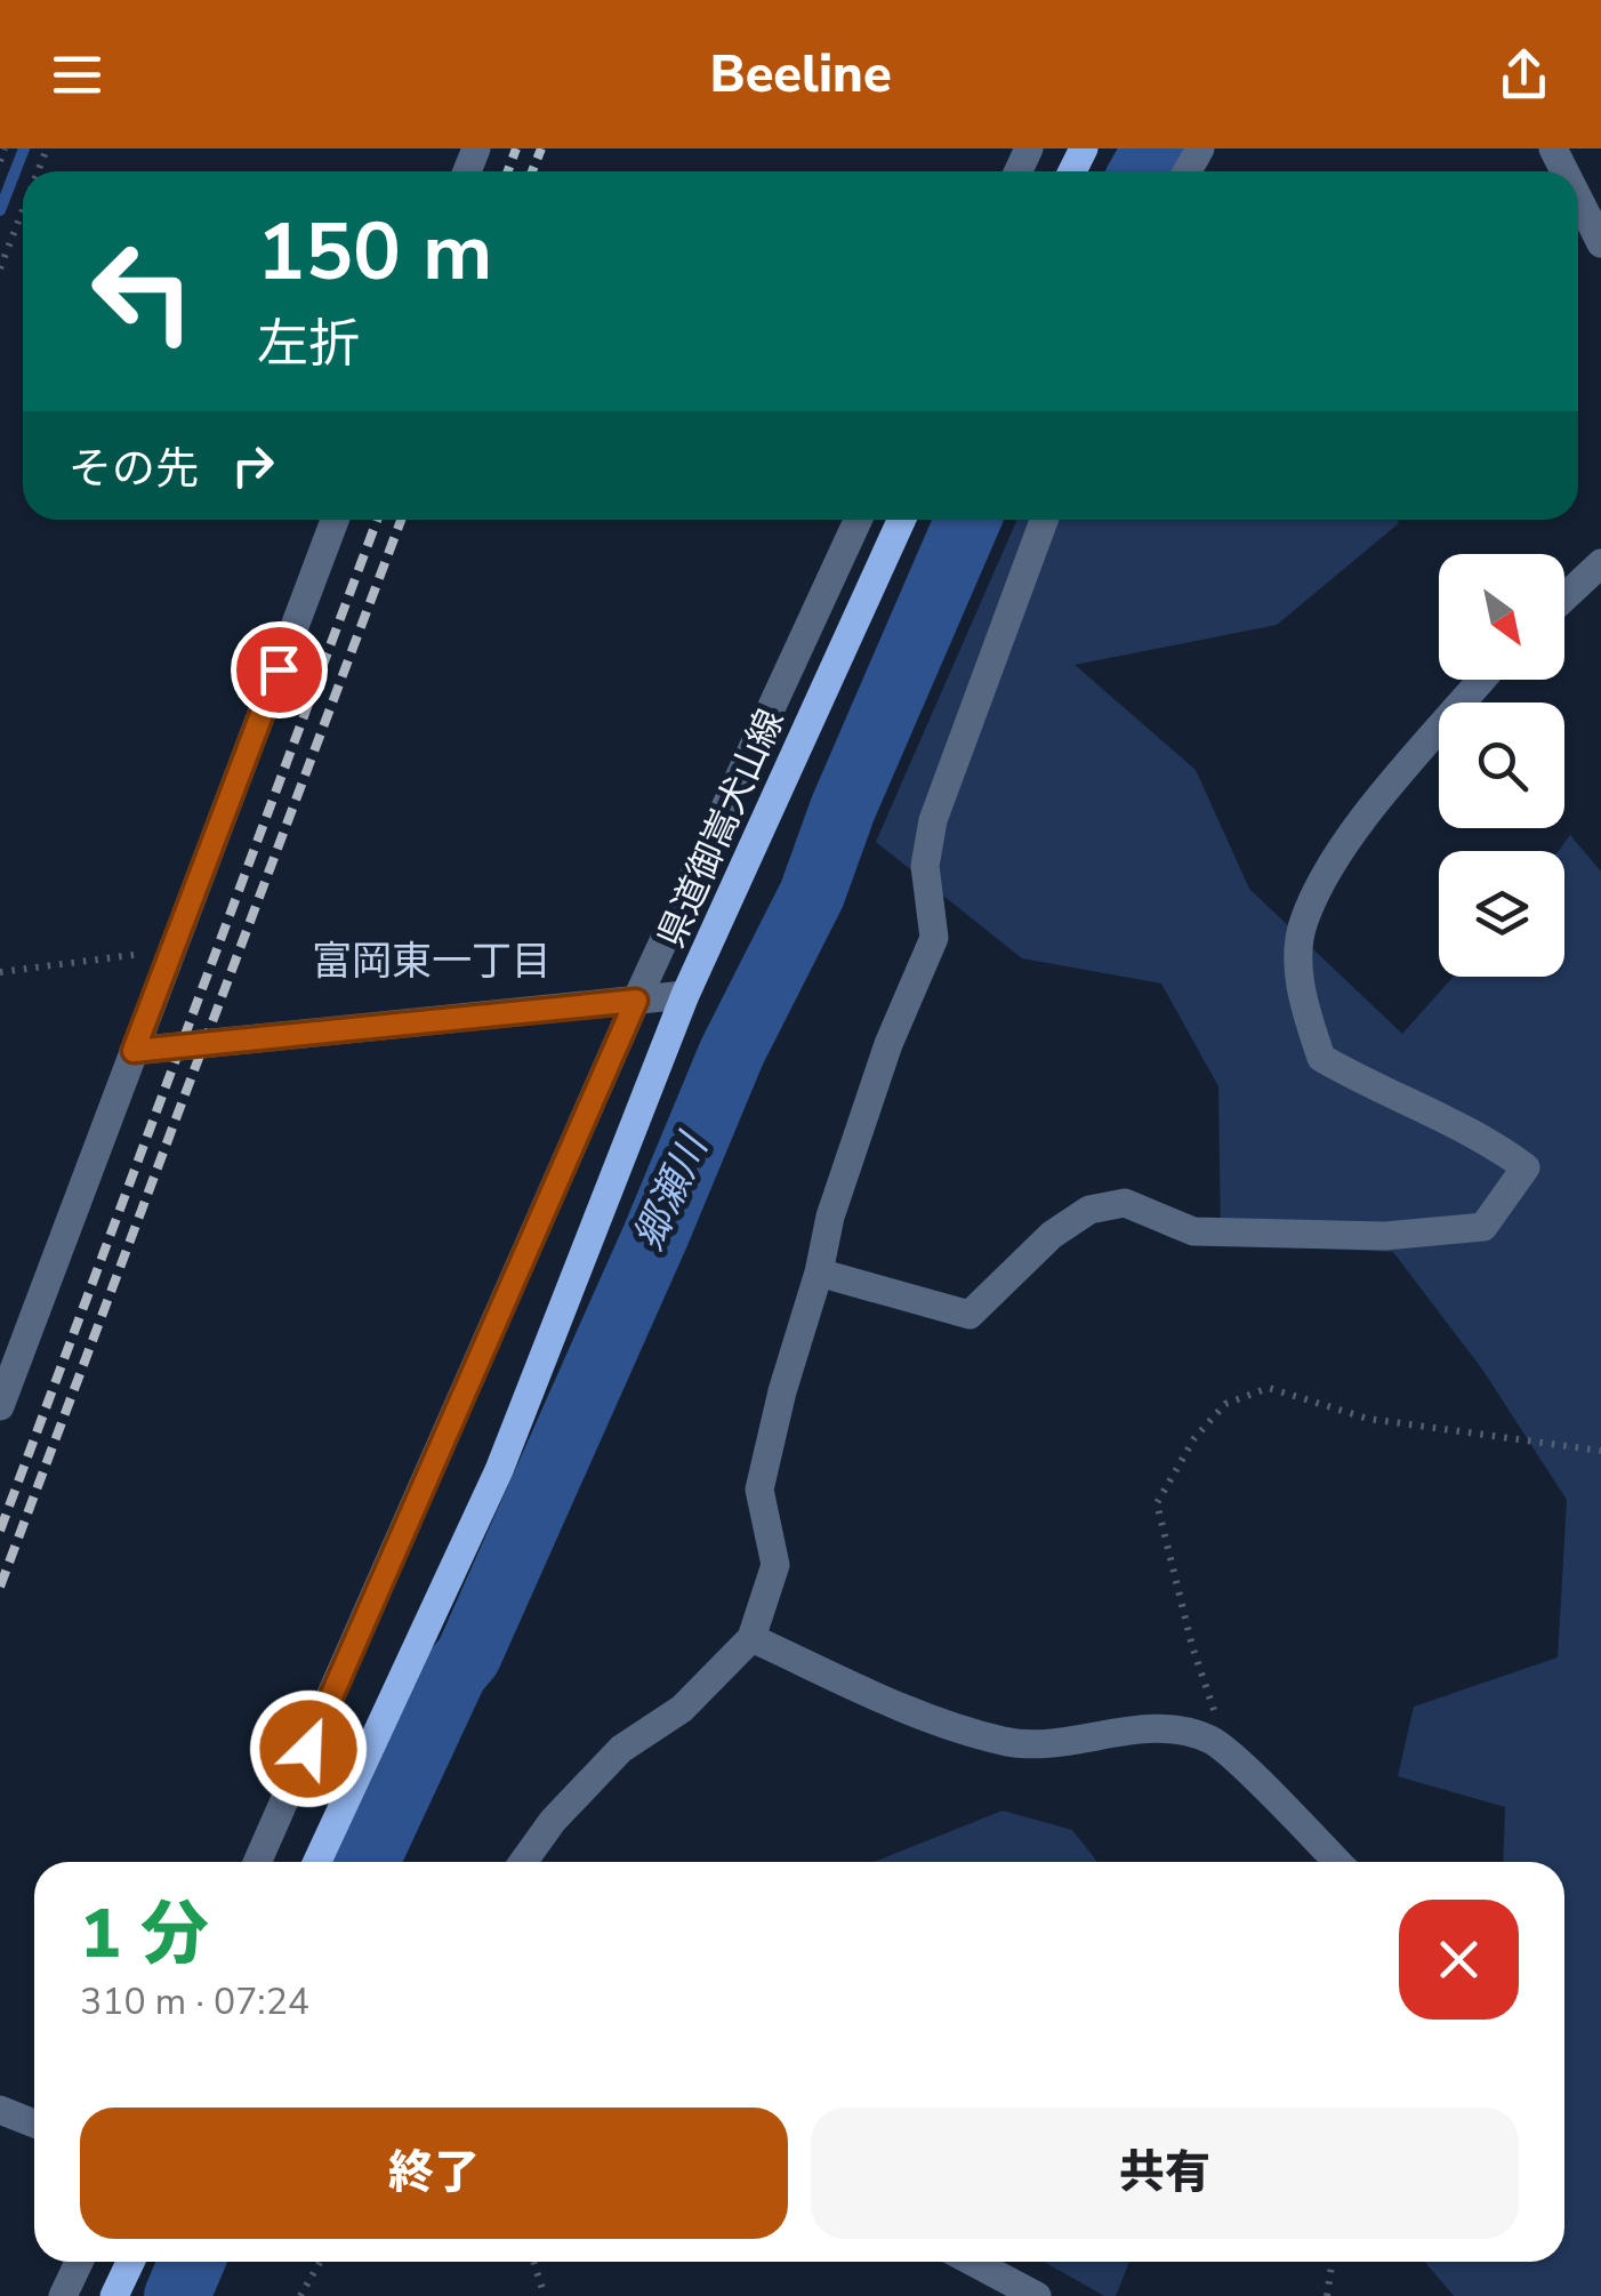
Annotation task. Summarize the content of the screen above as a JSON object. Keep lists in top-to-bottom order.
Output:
{
  "streets": {
    "main road": ["県道御嵩犬山線"]
  },
  "districts": ["富岡東一丁目"],
  "water": ["郷瀬川"],
  "north": "bottom right",
  "page": {
    "header": "Beeline",
    "turn": ["150 m", "左折"],
    "then": "その先",
    "heading": ["1 分", "310 m · 07:24"],
    "buttons": ["終了", "共有"]
  }
}
